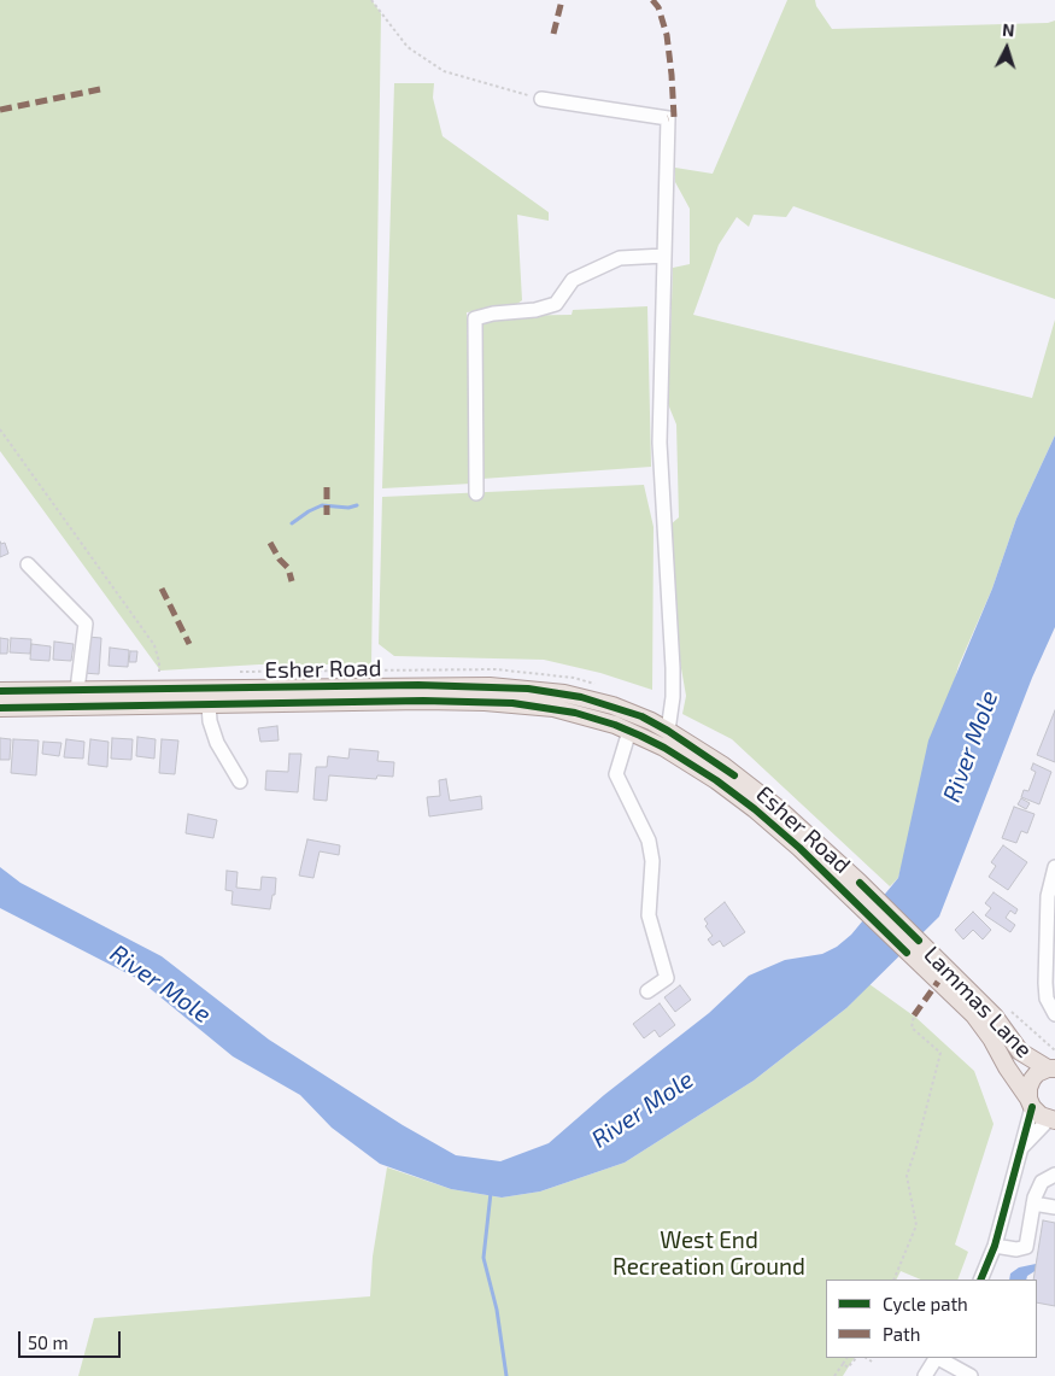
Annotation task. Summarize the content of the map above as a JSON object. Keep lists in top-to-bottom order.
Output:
{
  "streets": {
    "main road": ["Esher Road", "Lammas Lane"]
  },
  "crossings": [
    ["Esher Road", "Lammas Lane"]
  ],
  "water": ["River Mole"],
  "parks": ["West End Recreation Ground"],
  "legend": ["Cycle path", "Path"],
  "scale_bar": "50 m",
  "north": "top"
}
